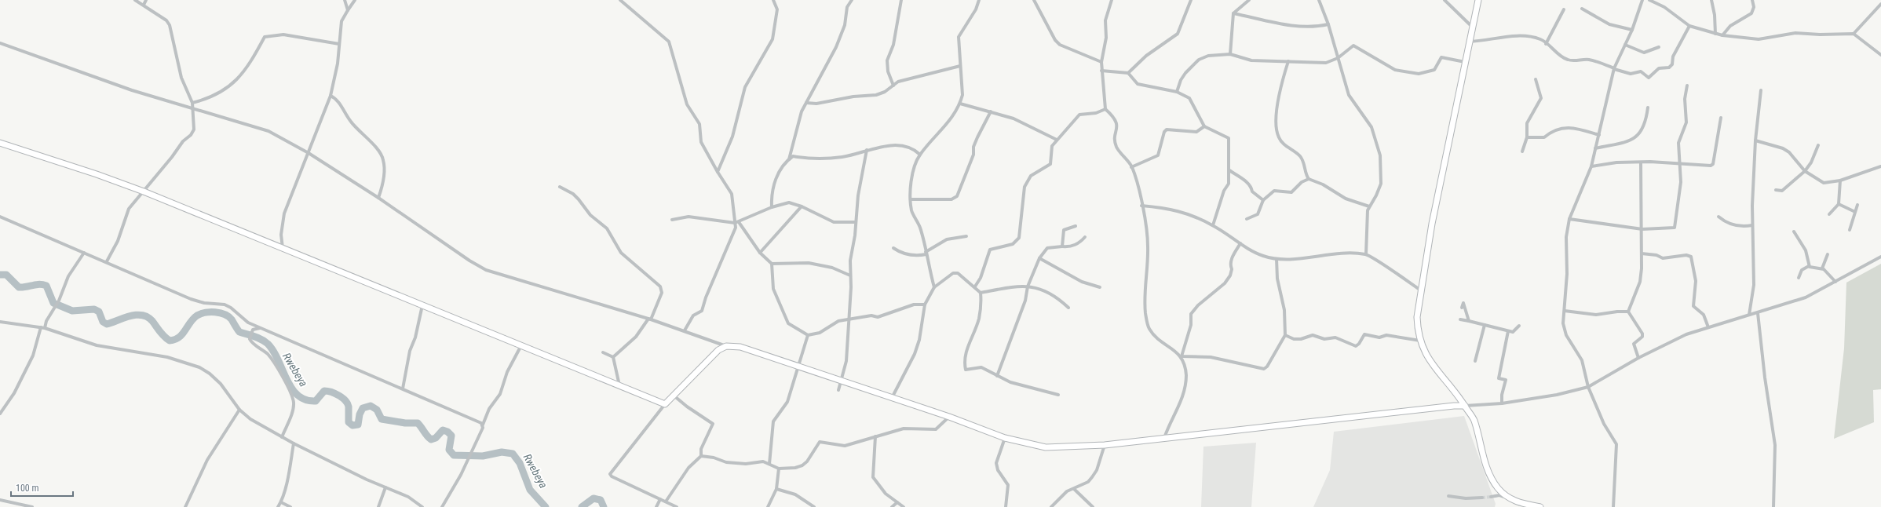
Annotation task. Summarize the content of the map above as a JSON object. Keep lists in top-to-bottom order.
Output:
{
  "water": ["Rwebeya"],
  "scale_bar": "100 m"
}
